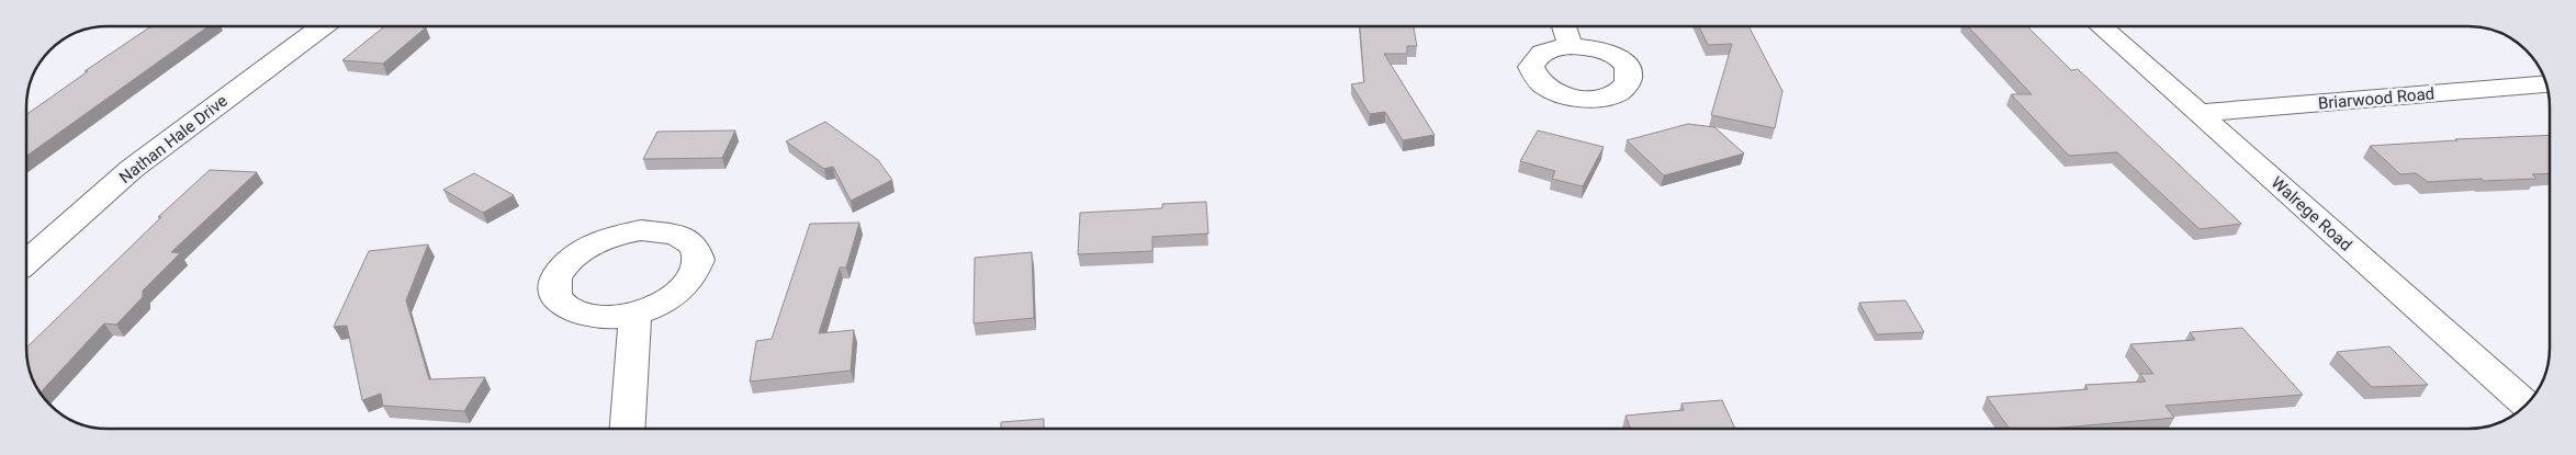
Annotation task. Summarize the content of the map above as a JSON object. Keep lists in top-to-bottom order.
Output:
{
  "streets": {
    "street": ["Briarwood Road", "Nathan Hale Drive", "Walrege Road"]
  },
  "crossings": [
    ["Briarwood Road", "Walrege Road"]
  ]
}
